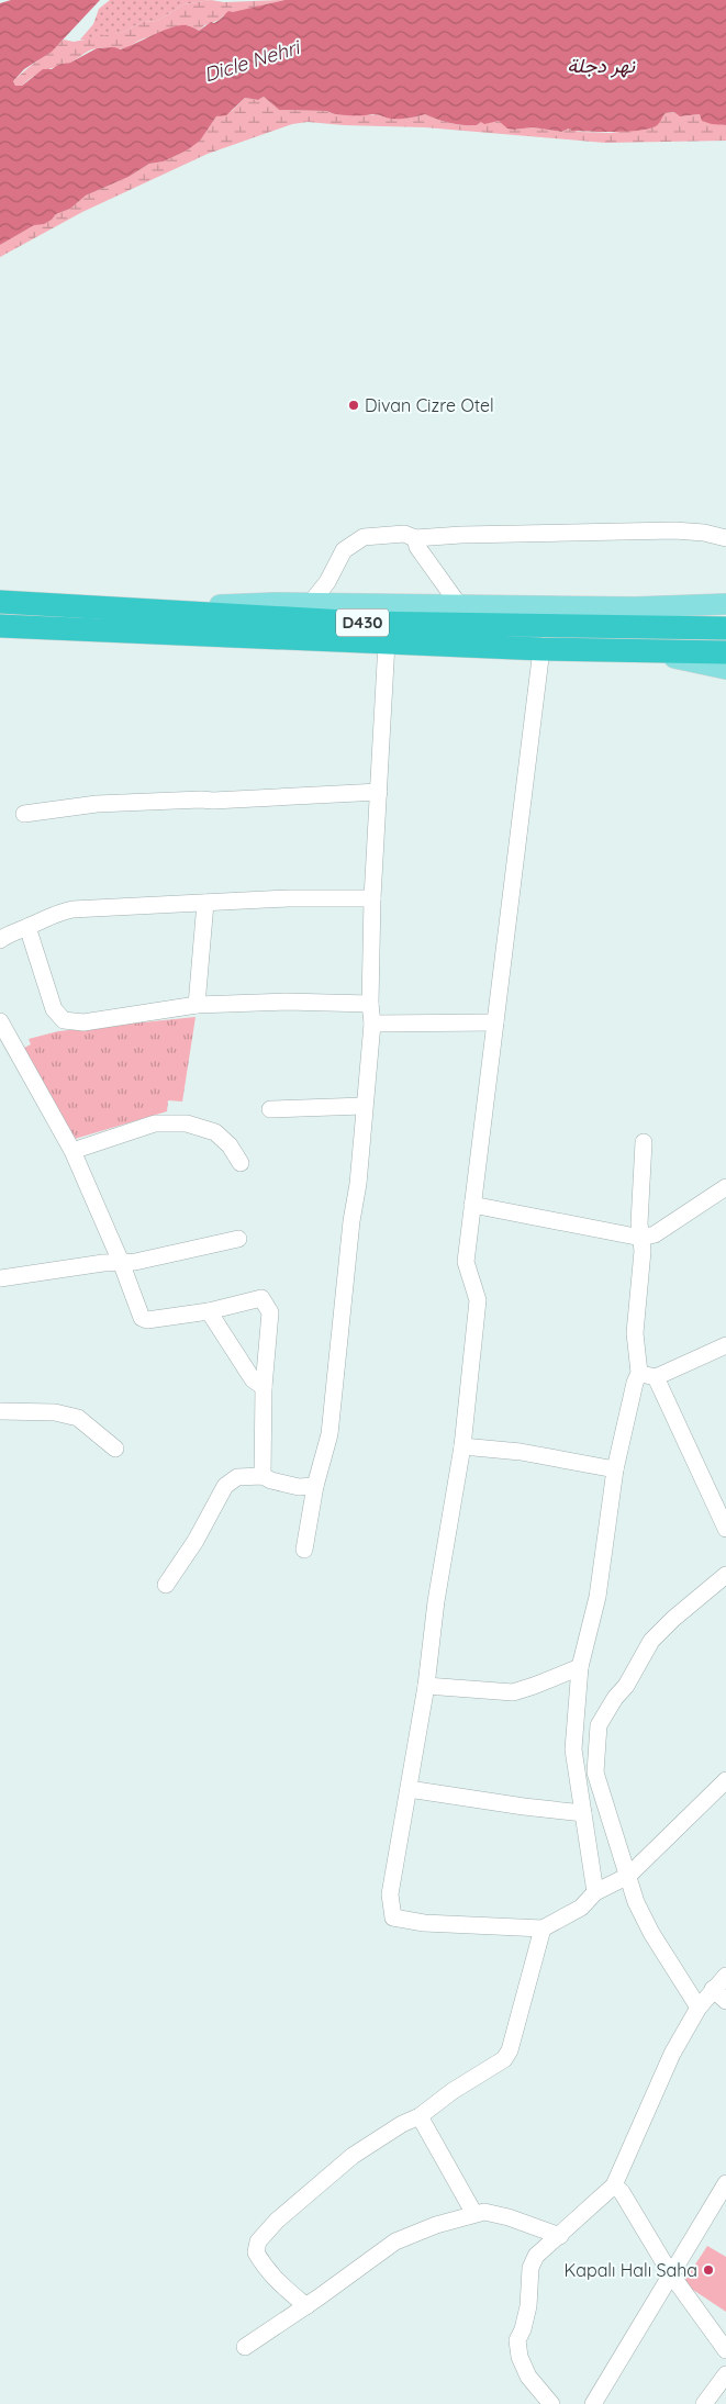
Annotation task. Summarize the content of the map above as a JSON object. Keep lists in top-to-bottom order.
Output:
{
  "streets": {
    "highway": ["D430"]
  },
  "water": ["Dicle Nehri", "نهر دجلة"],
  "places": ["Divan Cizre Otel", "Kapalı Halı Saha"]
}
